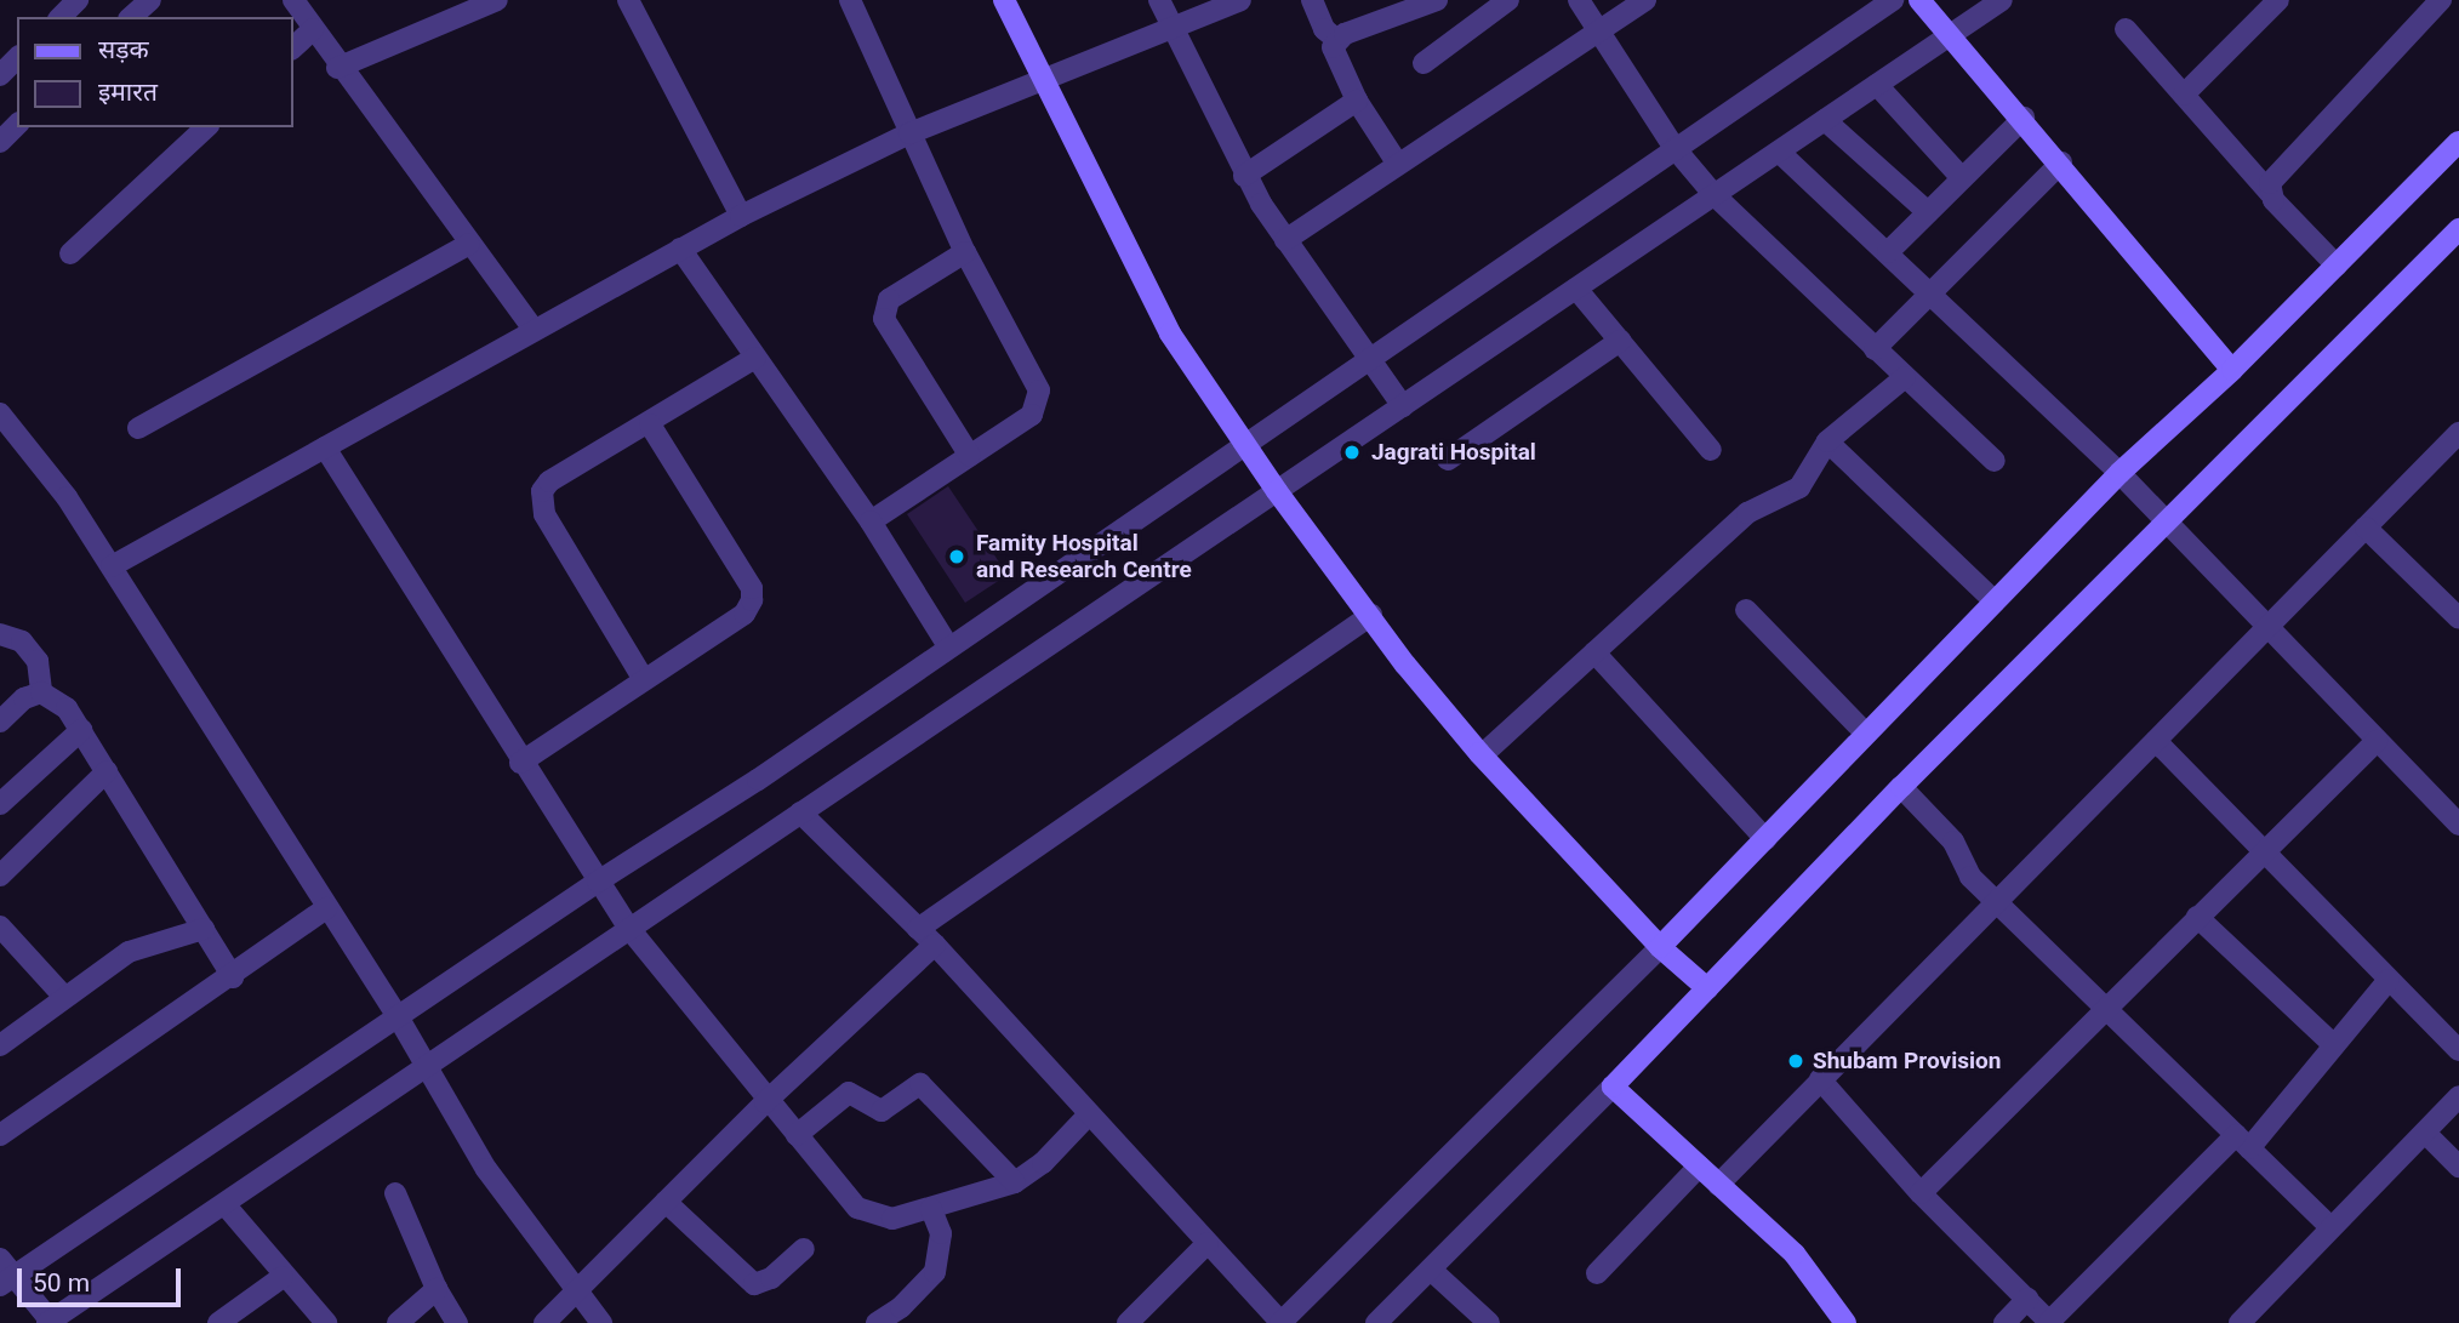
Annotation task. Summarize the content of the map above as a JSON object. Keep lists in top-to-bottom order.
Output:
{
  "places": ["Jagrati Hospital", "Famity Hospital and Research Centre", "Shubam Provision"],
  "legend": ["सड़क", "इमारत"],
  "scale_bar": "50 m"
}
